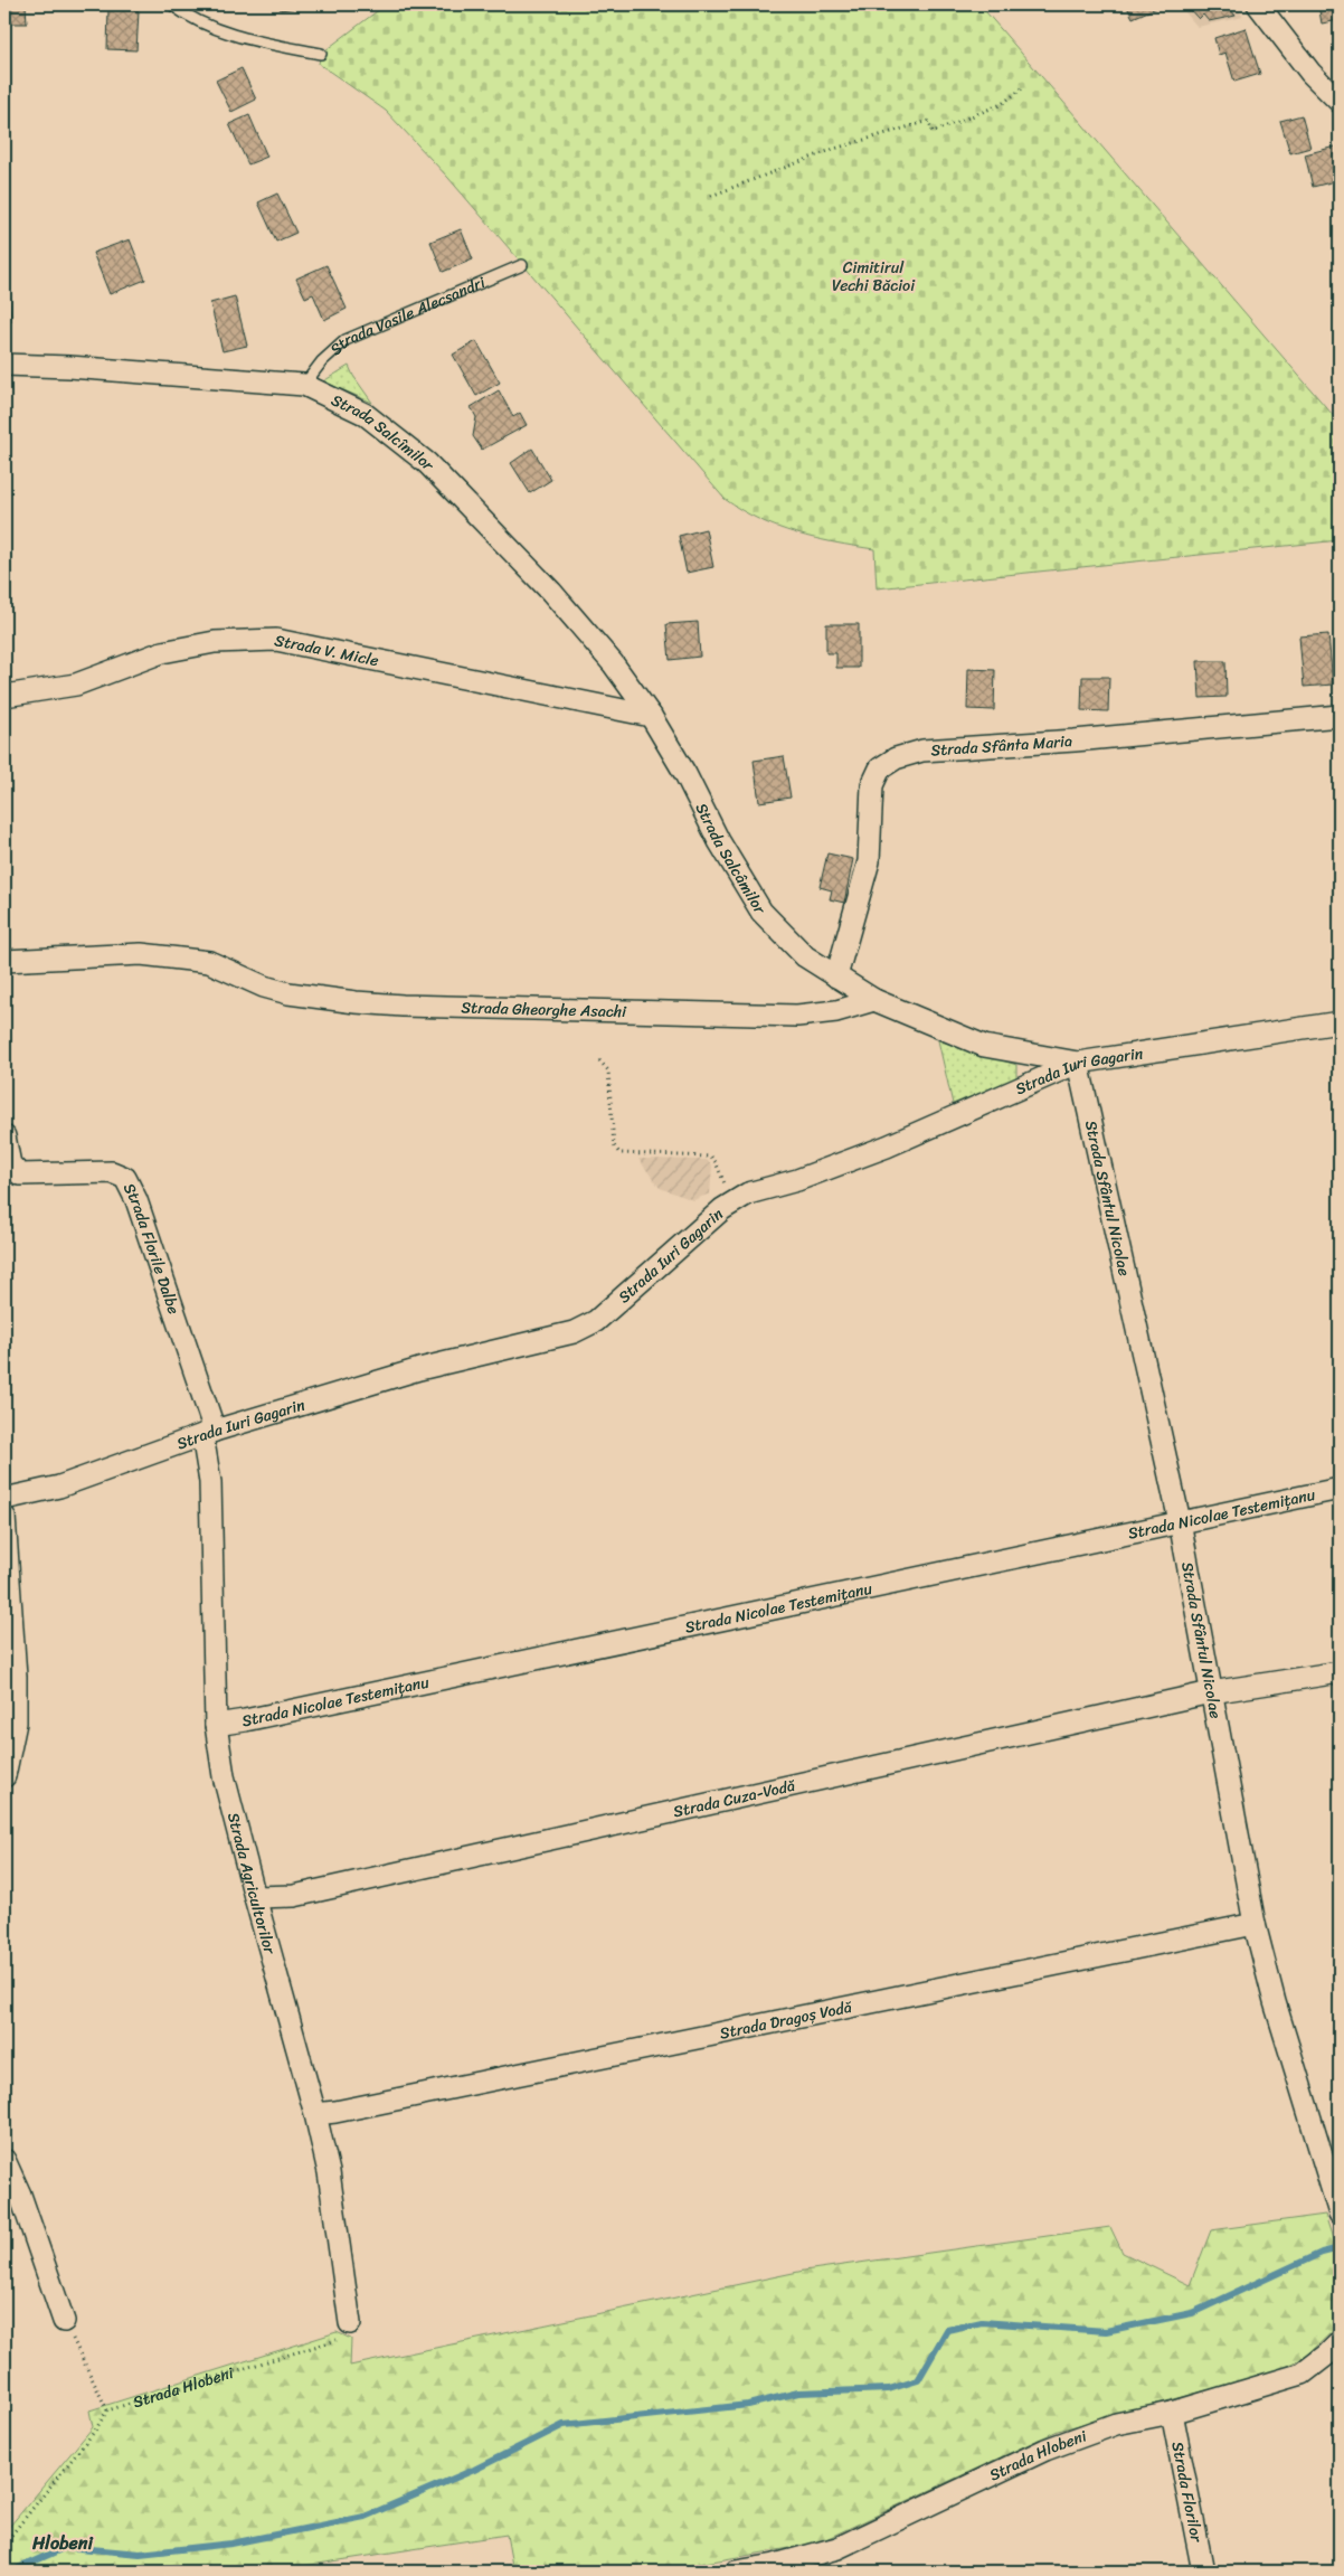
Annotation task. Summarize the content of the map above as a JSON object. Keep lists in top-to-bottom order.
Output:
{
  "streets": {
    "street": [
      "Strada Salcîmilor",
      "Strada V. Micle",
      "Strada Sfânta Maria",
      "Strada Salcâmilor",
      "Strada Gheorghe Asachi",
      "Strada Iuri Gagarin",
      "Strada Sfântul Nicolae",
      "Strada Florile Dalbe",
      "Strada Nicolae Testemițanu",
      "Strada Cuza-Vodă",
      "Strada Agricultorilor",
      "Strada Dragoș Vodă",
      "Strada Hlobeni",
      "Strada Florilor"
    ],
    "lane": ["Strada Vasile Alecsandri"]
  },
  "crossings": [
    ["Strada Vasile Alecsandri", "Strada Salcîmilor"],
    ["Strada Salcîmilor", "Strada V. Micle"],
    ["Strada Salcîmilor", "Strada Salcâmilor"],
    ["Strada V. Micle", "Strada Salcâmilor"],
    ["Strada Sfânta Maria", "Strada Salcâmilor"],
    ["Strada Iuri Gagarin", "Strada Sfântul Nicolae"],
    ["Strada Iuri Gagarin", "Strada Florile Dalbe"],
    ["Strada Iuri Gagarin", "Strada Agricultorilor"],
    ["Strada Sfântul Nicolae", "Strada Nicolae Testemițanu"],
    ["Strada Sfântul Nicolae", "Strada Cuza-Vodă"],
    ["Strada Sfântul Nicolae", "Strada Dragoș Vodă"],
    ["Strada Florile Dalbe", "Strada Agricultorilor"],
    ["Strada Nicolae Testemițanu", "Strada Agricultorilor"],
    ["Strada Cuza-Vodă", "Strada Agricultorilor"],
    ["Strada Agricultorilor", "Strada Dragoș Vodă"],
    ["Strada Agricultorilor", "Strada Hlobeni"],
    ["Strada Hlobeni", "Strada Florilor"]
  ],
  "districts": ["Hlobeni"],
  "parks": ["Cimitirul Vechi Băcioi"]
}
